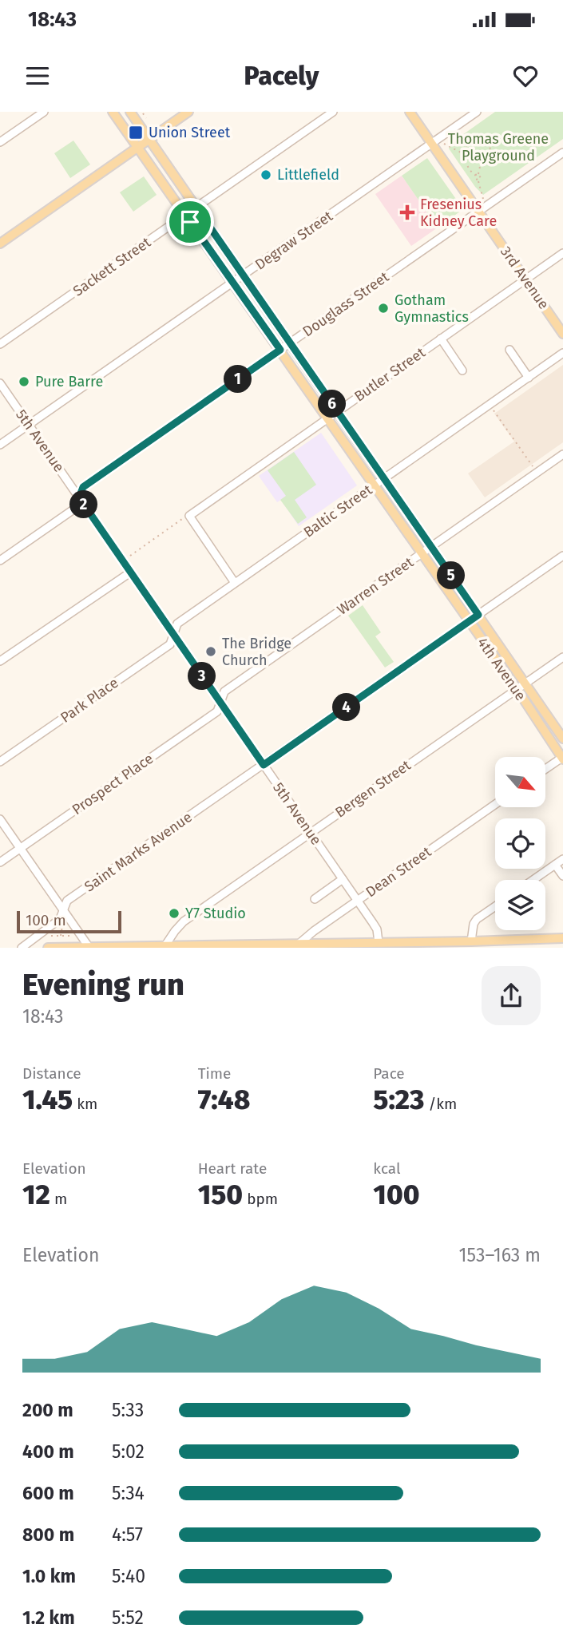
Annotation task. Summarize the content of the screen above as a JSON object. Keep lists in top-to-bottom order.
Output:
{
  "streets": {
    "main road": ["3rd Avenue", "4th Avenue"],
    "street": [
      "Degraw Street",
      "Sackett Street",
      "Douglass Street",
      "Butler Street",
      "5th Avenue",
      "Baltic Street",
      "Warren Street",
      "Park Place",
      "Prospect Place",
      "Bergen Street",
      "Saint Marks Avenue",
      "Dean Street"
    ]
  },
  "crossings": [
    ["Degraw Street", "3rd Avenue"],
    ["Degraw Street", "5th Avenue"],
    ["Degraw Street", "4th Avenue"],
    ["Sackett Street", "4th Avenue"],
    ["3rd Avenue", "Douglass Street"],
    ["3rd Avenue", "Butler Street"],
    ["Douglass Street", "5th Avenue"],
    ["Douglass Street", "4th Avenue"],
    ["Butler Street", "4th Avenue"],
    ["5th Avenue", "Baltic Street"],
    ["5th Avenue", "Warren Street"],
    ["5th Avenue", "Park Place"],
    ["5th Avenue", "Prospect Place"],
    ["5th Avenue", "Bergen Street"],
    ["5th Avenue", "Saint Marks Avenue"],
    ["5th Avenue", "Dean Street"],
    ["Baltic Street", "4th Avenue"],
    ["Baltic Street", "Park Place"],
    ["Warren Street", "4th Avenue"],
    ["Warren Street", "Prospect Place"],
    ["4th Avenue", "Bergen Street"],
    ["4th Avenue", "Saint Marks Avenue"]
  ],
  "parks": ["Thomas Greene Playground"],
  "places": {
    "transit": ["Union Street"],
    "other": [
      "Littlefield",
      "Gotham Gymnastics",
      "Pure Barre",
      "The Bridge Church",
      "Y7 Studio"
    ],
    "health": ["Fresenius Kidney Care"]
  },
  "scale_bar": "100 m",
  "north": "bottom right",
  "page": {
    "status": "18:43",
    "header": "Pacely",
    "pins": [
      "1",
      "6",
      "2",
      "5",
      "3",
      "4"
    ],
    "scale": "100 m",
    "heading": ["Evening run", "18:43"],
    "stats": [
      ["Distance", "1.45 km"],
      ["Time", "7:48"],
      ["Pace", "5:23 /km"],
      ["Elevation", "12 m"],
      ["Heart rate", "150 bpm"],
      ["kcal", "100"]
    ],
    "chart": ["Elevation", "153–163 m"],
    "list": [
      {
        "name": "200 m",
        "note": "5:33"
      },
      {
        "name": "400 m",
        "note": "5:02"
      },
      {
        "name": "600 m",
        "note": "5:34"
      },
      {
        "name": "800 m",
        "note": "4:57"
      },
      {
        "name": "1.0 km",
        "note": "5:40"
      },
      {
        "name": "1.2 km",
        "note": "5:52"
      }
    ]
  }
}
